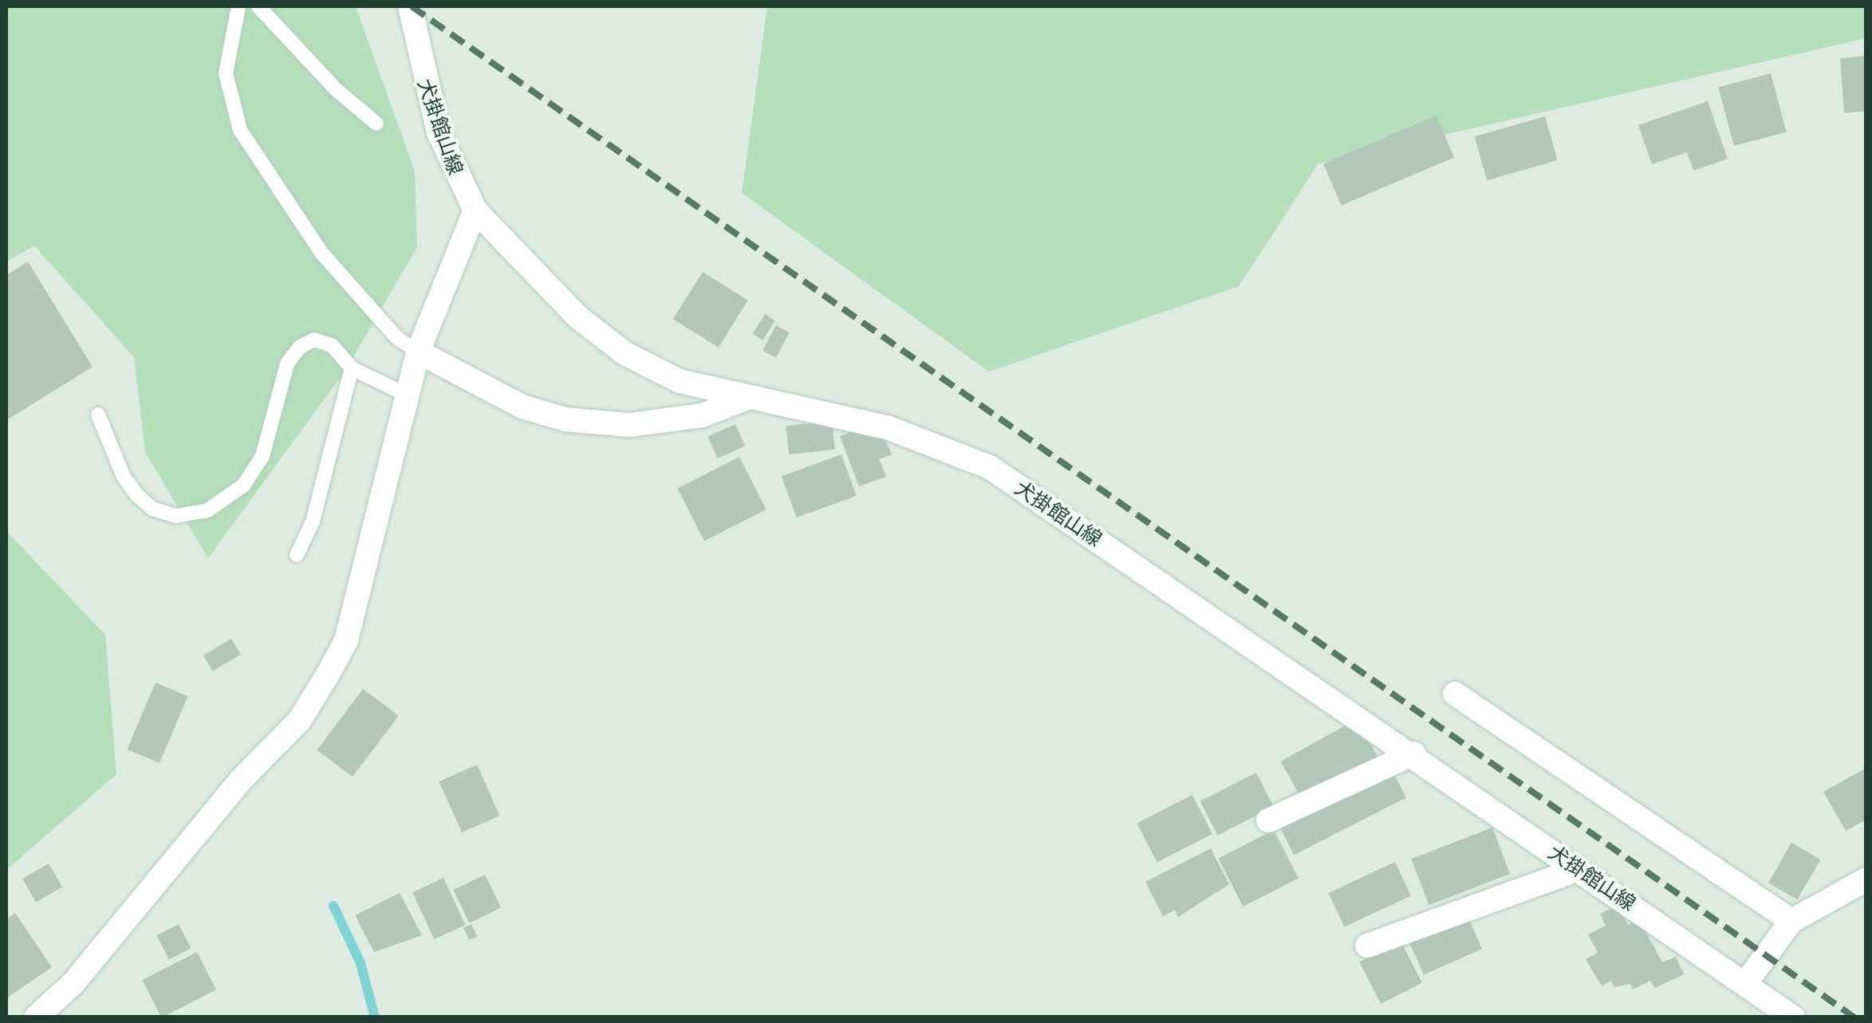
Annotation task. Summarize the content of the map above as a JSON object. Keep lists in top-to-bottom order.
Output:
{
  "streets": {
    "street": ["犬掛館山線"]
  }
}
